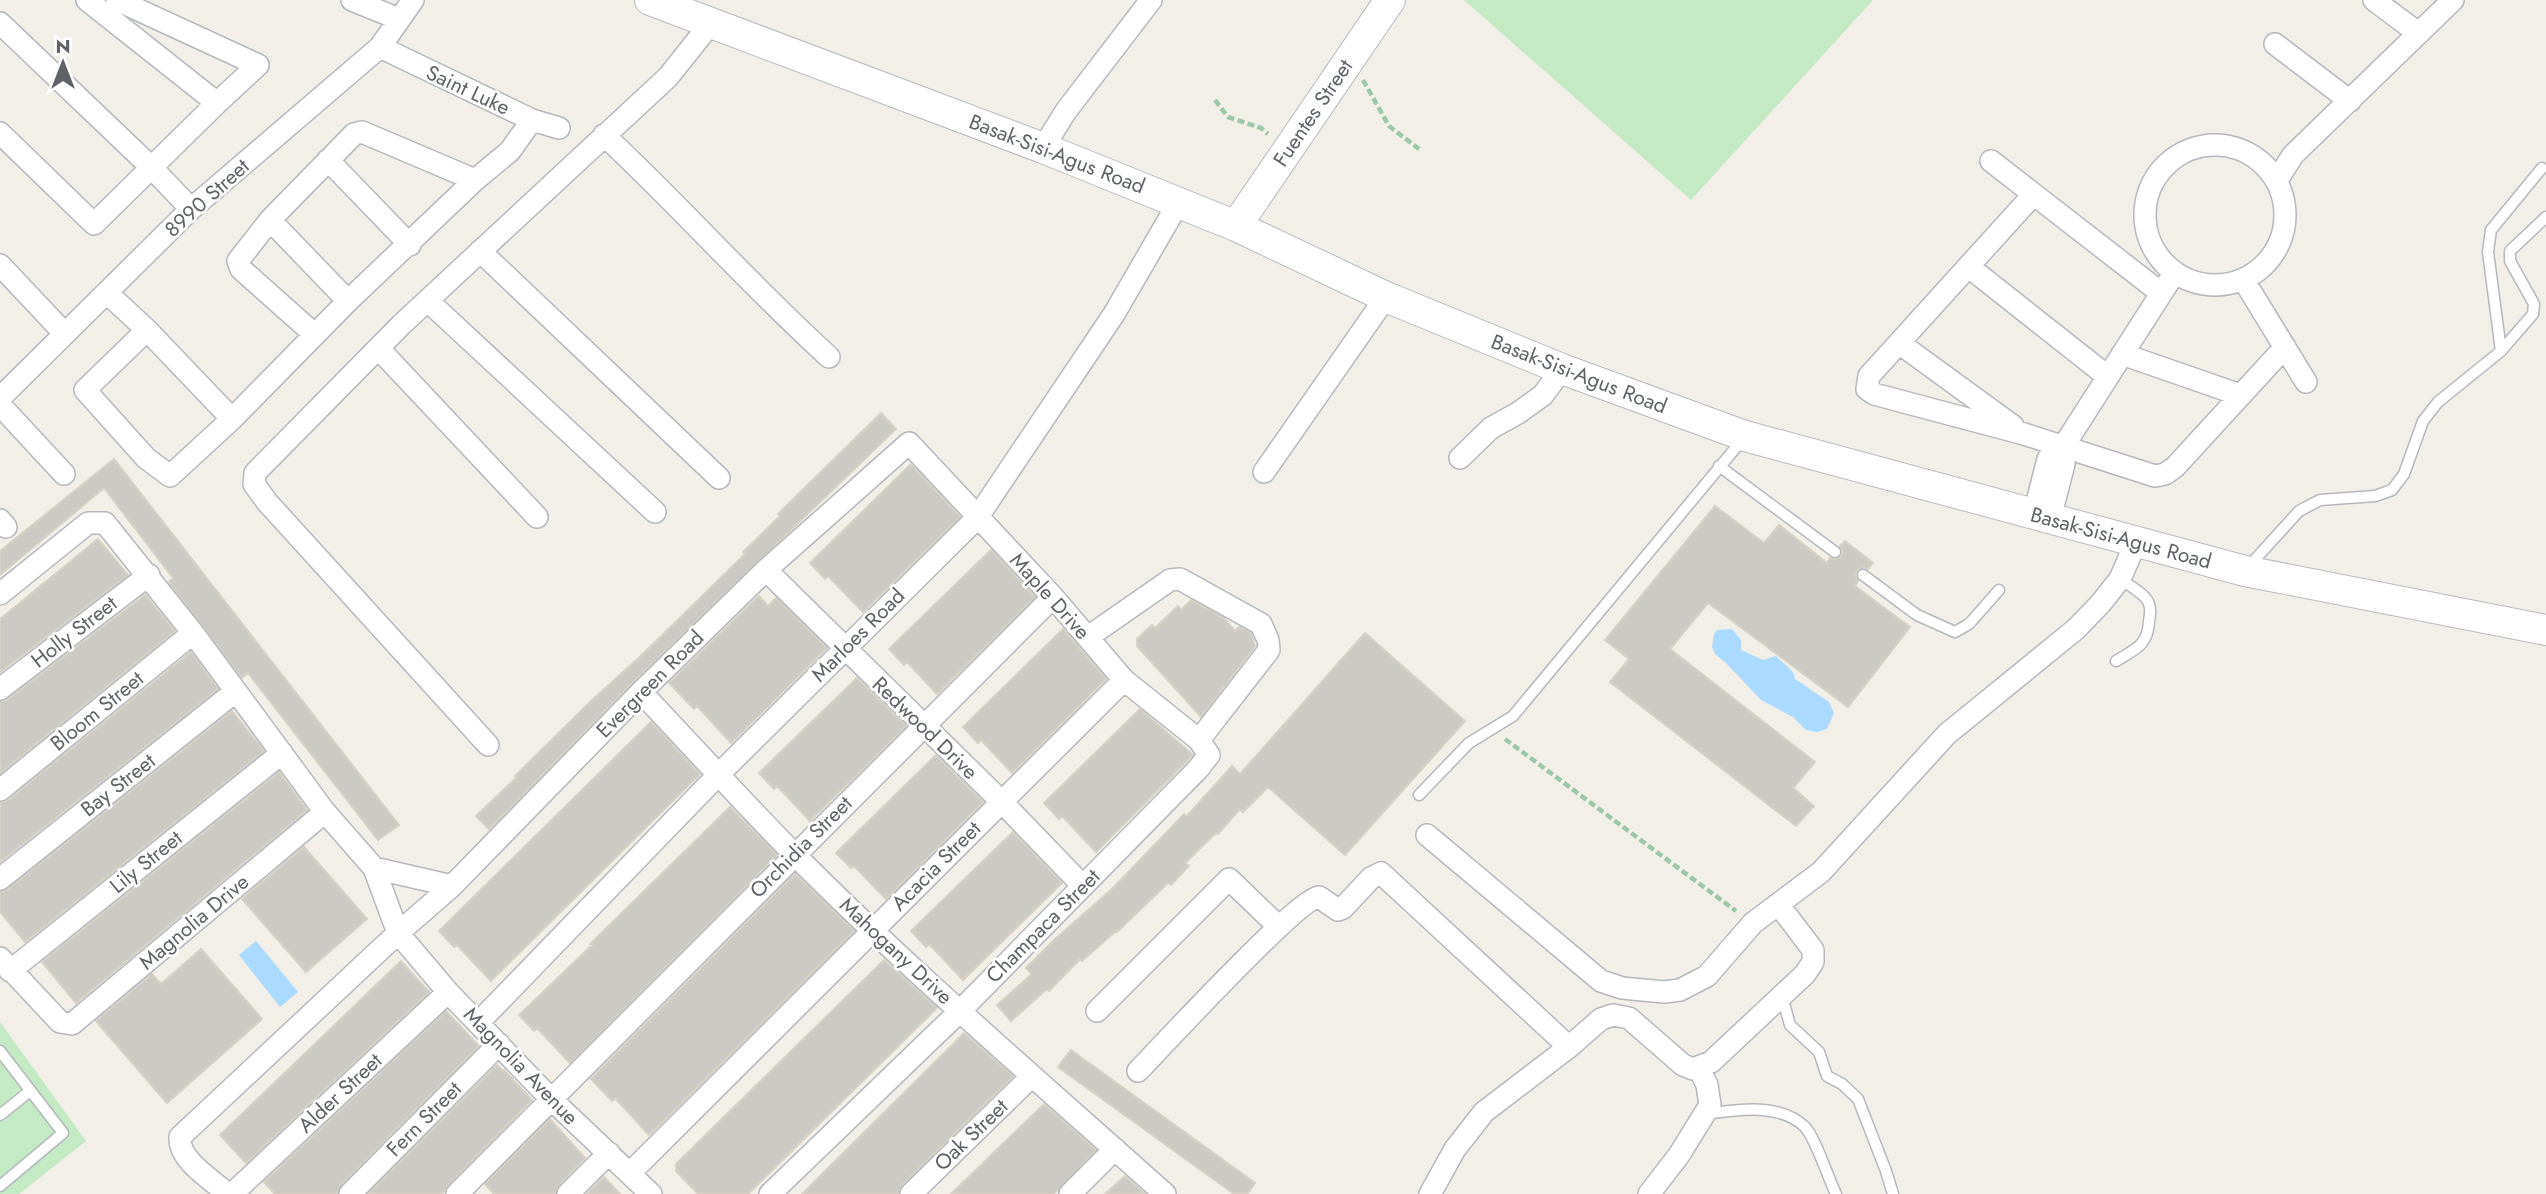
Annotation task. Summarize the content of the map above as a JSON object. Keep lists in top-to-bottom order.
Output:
{
  "streets": {
    "street": [
      "Saint Luke",
      "Fuentes Street",
      "Basak-Sisi-Agus Road",
      "8990 Street",
      "Maple Drive",
      "Holly Street",
      "Marloes Road",
      "Evergreen Road",
      "Bloom Street",
      "Redwood Drive",
      "Bay Street",
      "Orchidia Street",
      "Lily Street",
      "Acacia Street",
      "Magnolia Drive",
      "Champaca Street",
      "Mahogany Drive",
      "Magnolia Avenue",
      "Alder Street",
      "Fern Street",
      "Oak Street"
    ]
  },
  "crossings": [
    ["Saint Luke", "8990 Street"],
    ["Fuentes Street", "Basak-Sisi-Agus Road"],
    ["Basak-Sisi-Agus Road", "Marloes Road"],
    ["Maple Drive", "Marloes Road"],
    ["Maple Drive", "Evergreen Road"],
    ["Maple Drive", "Orchidia Street"],
    ["Maple Drive", "Acacia Street"],
    ["Maple Drive", "Champaca Street"],
    ["Marloes Road", "Redwood Drive"],
    ["Marloes Road", "Mahogany Drive"],
    ["Marloes Road", "Magnolia Avenue"],
    ["Evergreen Road", "Redwood Drive"],
    ["Evergreen Road", "Mahogany Drive"],
    ["Evergreen Road", "Magnolia Avenue"],
    ["Evergreen Road", "Alder Street"],
    ["Redwood Drive", "Orchidia Street"],
    ["Redwood Drive", "Acacia Street"],
    ["Redwood Drive", "Champaca Street"],
    ["Orchidia Street", "Mahogany Drive"],
    ["Orchidia Street", "Magnolia Avenue"],
    ["Lily Street", "Magnolia Drive"],
    ["Acacia Street", "Mahogany Drive"],
    ["Acacia Street", "Magnolia Avenue"],
    ["Champaca Street", "Mahogany Drive"],
    ["Mahogany Drive", "Oak Street"],
    ["Magnolia Avenue", "Alder Street"],
    ["Magnolia Avenue", "Fern Street"]
  ],
  "north": "top"
}
